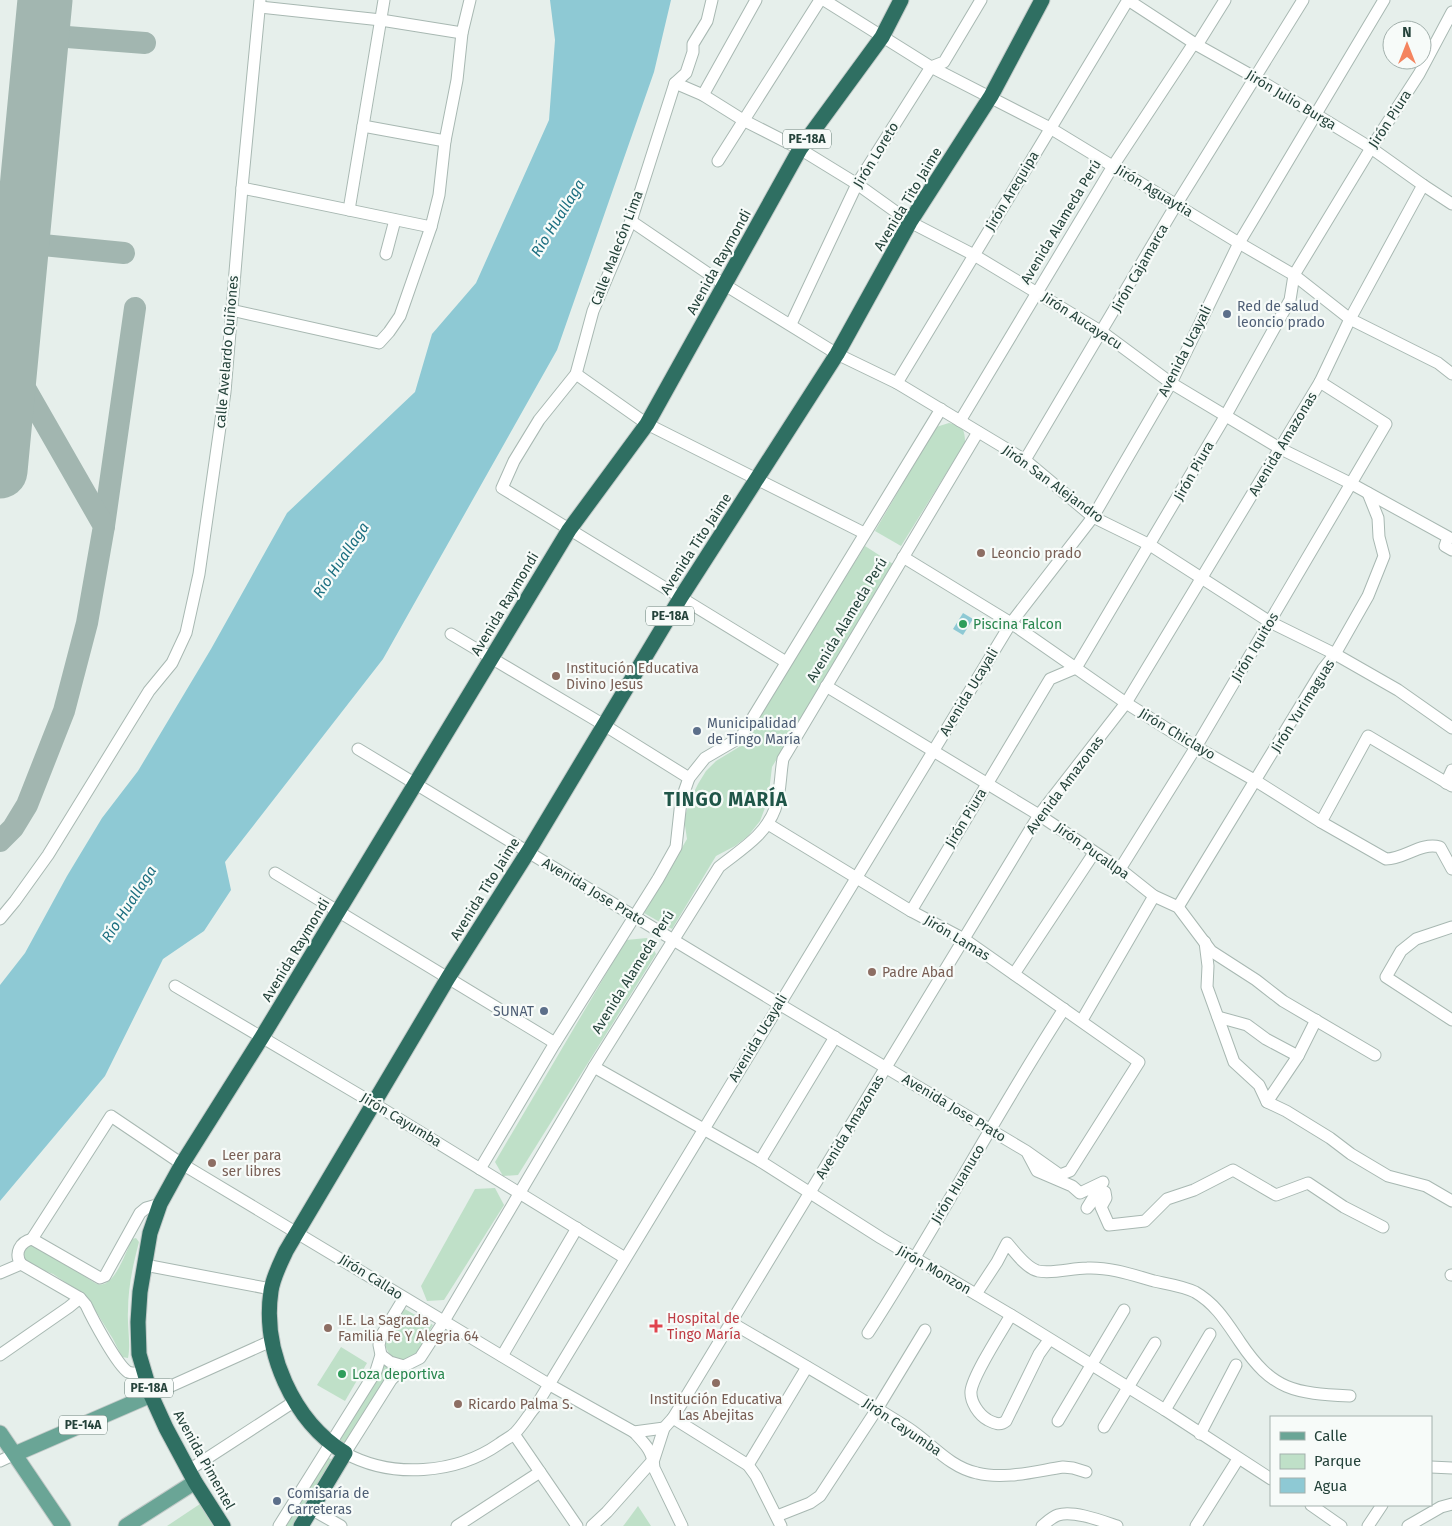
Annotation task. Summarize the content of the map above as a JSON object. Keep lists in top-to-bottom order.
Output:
{
  "streets": {
    "highway": [
      "PE-18A",
      "Avenida Tito Jaime",
      "Avenida Alameda Perú",
      "Avenida Raymondi",
      "Avenida Pimentel"
    ],
    "main road": ["PE-14A"],
    "street": [
      "Jirón Julio Burga",
      "Jirón Piura",
      "Jirón Loreto",
      "Jirón Arequipa",
      "Jirón Aguaytia",
      "Calle Malecón Lima",
      "Jirón Cajamarca",
      "Jirón Aucayacu",
      "Avenida Ucayali",
      "calle Avelardo Quiñones",
      "Avenida Amazonas",
      "Jirón San Alejandro",
      "Jirón Iquitos",
      "Jirón Yurimaguas",
      "Jirón Chiclayo",
      "Jirón Pucallpa",
      "Avenida Jose Prato",
      "Jirón Lamas",
      "Jirón Cayumba",
      "Jirón Huanuco",
      "Jirón Monzon",
      "Jirón Callao"
    ]
  },
  "crossings": [
    ["Jirón Julio Burga", "Jirón Piura"],
    ["Jirón Julio Burga", "Jirón Arequipa"],
    ["Jirón Julio Burga", "Avenida Alameda Perú"],
    ["Jirón Julio Burga", "Jirón Cajamarca"],
    ["Jirón Julio Burga", "Avenida Ucayali"],
    ["Jirón Julio Burga", "Avenida Amazonas"],
    ["Jirón Piura", "Jirón Aguaytia"],
    ["Jirón Piura", "Jirón Aucayacu"],
    ["Jirón Piura", "Jirón San Alejandro"],
    ["Jirón Piura", "Jirón Chiclayo"],
    ["Jirón Piura", "Jirón Pucallpa"],
    ["Jirón Piura", "Jirón Lamas"],
    ["PE-18A", "Avenida Tito Jaime"],
    ["PE-18A", "Avenida Alameda Perú"],
    ["PE-18A", "Avenida Ucayali"],
    ["PE-18A", "Jirón Callao"],
    ["Jirón Loreto", "Jirón Aguaytia"],
    ["Jirón Loreto", "Jirón Aucayacu"],
    ["Jirón Loreto", "Jirón San Alejandro"],
    ["Jirón Arequipa", "Jirón Aguaytia"],
    ["Jirón Arequipa", "Jirón Aucayacu"],
    ["Jirón Arequipa", "Jirón San Alejandro"],
    ["Jirón Aguaytia", "Avenida Tito Jaime"],
    ["Jirón Aguaytia", "Avenida Alameda Perú"],
    ["Jirón Aguaytia", "Avenida Raymondi"],
    ["Jirón Aguaytia", "Jirón Cajamarca"],
    ["Jirón Aguaytia", "Avenida Ucayali"],
    ["Jirón Aguaytia", "Avenida Amazonas"],
    ["Avenida Tito Jaime", "Jirón Aucayacu"],
    ["Avenida Tito Jaime", "Jirón San Alejandro"],
    ["Avenida Tito Jaime", "Avenida Jose Prato"],
    ["Avenida Tito Jaime", "Jirón Cayumba"],
    ["Avenida Tito Jaime", "Jirón Callao"],
    ["Avenida Alameda Perú", "Jirón Aucayacu"],
    ["Avenida Alameda Perú", "Avenida Ucayali"],
    ["Avenida Alameda Perú", "Jirón San Alejandro"],
    ["Avenida Alameda Perú", "Jirón Chiclayo"],
    ["Avenida Alameda Perú", "Jirón Pucallpa"],
    ["Avenida Alameda Perú", "Avenida Jose Prato"],
    ["Avenida Alameda Perú", "Jirón Lamas"],
    ["Avenida Alameda Perú", "Jirón Cayumba"],
    ["Avenida Alameda Perú", "Jirón Monzon"],
    ["Avenida Alameda Perú", "Jirón Callao"],
    ["Calle Malecón Lima", "Avenida Raymondi"],
    ["Calle Malecón Lima", "Jirón Aucayacu"],
    ["Calle Malecón Lima", "Jirón San Alejandro"],
    ["Avenida Raymondi", "Jirón Aucayacu"],
    ["Avenida Raymondi", "Jirón San Alejandro"],
    ["Avenida Raymondi", "Avenida Jose Prato"],
    ["Avenida Raymondi", "Jirón Cayumba"],
    ["Avenida Raymondi", "Jirón Callao"],
    ["Avenida Raymondi", "Avenida Pimentel"],
    ["Jirón Cajamarca", "Jirón Aucayacu"],
    ["Jirón Cajamarca", "Jirón San Alejandro"],
    ["Jirón Aucayacu", "Avenida Ucayali"],
    ["Jirón Aucayacu", "Avenida Amazonas"],
    ["Jirón Aucayacu", "Jirón Iquitos"],
    ["Jirón Aucayacu", "Jirón Yurimaguas"],
    ["Avenida Ucayali", "Jirón San Alejandro"],
    ["Avenida Ucayali", "Jirón Chiclayo"],
    ["Avenida Ucayali", "Jirón Pucallpa"],
    ["Avenida Ucayali", "Avenida Jose Prato"],
    ["Avenida Ucayali", "Jirón Lamas"],
    ["Avenida Ucayali", "Jirón Cayumba"],
    ["Avenida Ucayali", "Jirón Monzon"],
    ["Avenida Ucayali", "Jirón Callao"],
    ["Avenida Amazonas", "Jirón San Alejandro"],
    ["Avenida Amazonas", "Jirón Iquitos"],
    ["Avenida Amazonas", "Jirón Chiclayo"],
    ["Avenida Amazonas", "Jirón Pucallpa"],
    ["Avenida Amazonas", "Avenida Jose Prato"],
    ["Avenida Amazonas", "Jirón Lamas"],
    ["Avenida Amazonas", "Jirón Cayumba"],
    ["Avenida Amazonas", "Jirón Monzon"],
    ["Jirón San Alejandro", "Jirón Iquitos"],
    ["Jirón San Alejandro", "Jirón Yurimaguas"],
    ["Jirón Iquitos", "Jirón Chiclayo"],
    ["Jirón Iquitos", "Jirón Pucallpa"],
    ["Jirón Yurimaguas", "Jirón Chiclayo"],
    ["Jirón Yurimaguas", "Jirón Pucallpa"],
    ["Avenida Jose Prato", "Jirón Lamas"],
    ["Avenida Jose Prato", "Jirón Huanuco"],
    ["Jirón Lamas", "Jirón Huanuco"],
    ["Jirón Huanuco", "Jirón Monzon"],
    ["PE-14A", "Avenida Pimentel"]
  ],
  "districts": ["TINGO MARÍA"],
  "water": ["Río Huallaga"],
  "places": {
    "other": [
      "Red de salud leoncio prado",
      "Leoncio prado",
      "Piscina Falcon",
      "Institución Educativa Divino Jesus",
      "Municipalidad de Tingo María",
      "Padre Abad",
      "SUNAT",
      "Leer para ser libres",
      "I.E. La Sagrada Familia Fe Y Alegria 64",
      "Loza deportiva",
      "Institución Educativa Las Abejitas",
      "Ricardo Palma S.",
      "Comisaría de Carreteras"
    ],
    "health": ["Hospital de Tingo María"]
  },
  "legend": ["Calle", "Parque", "Agua"],
  "north": "top"
}
